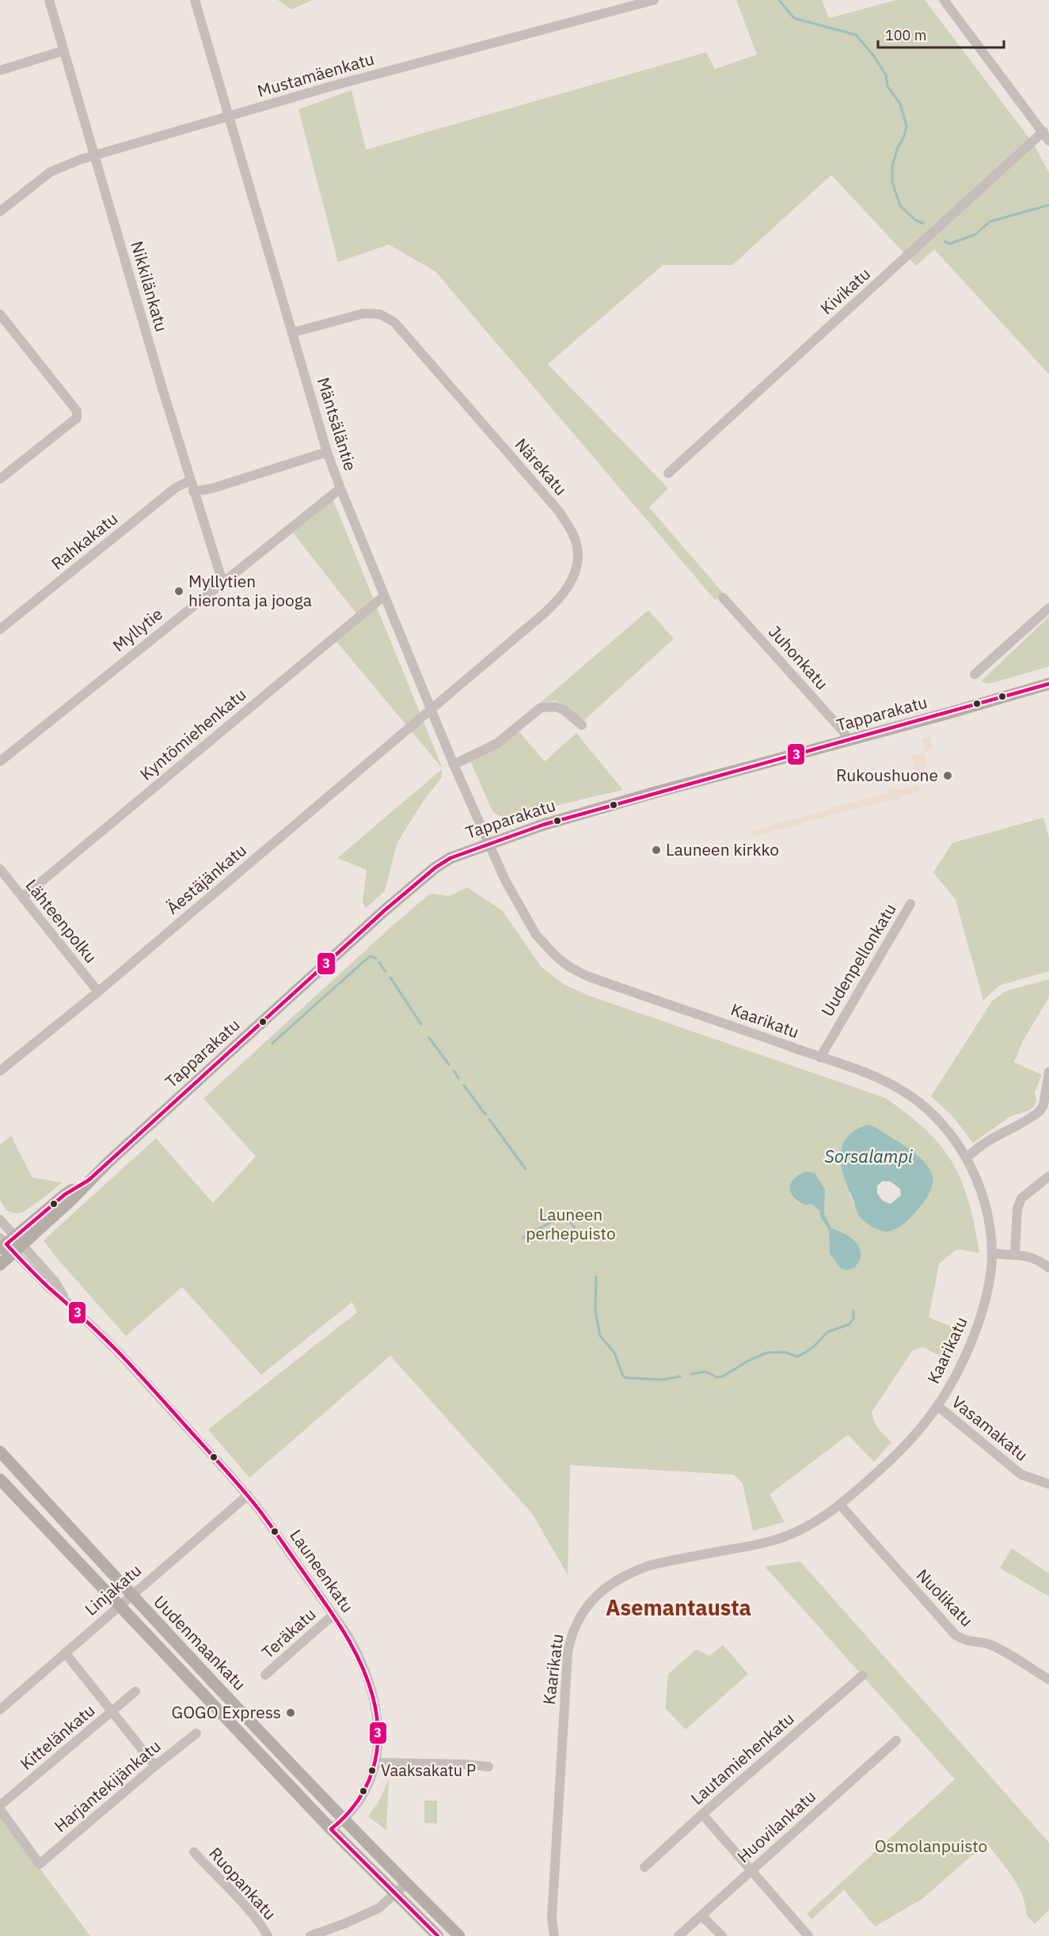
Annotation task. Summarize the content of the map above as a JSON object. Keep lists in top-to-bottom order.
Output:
{
  "streets": {
    "main road": ["Tapparakatu", "Uudenmaankatu"],
    "street": [
      "Mustamäenkatu",
      "Nikkilänkatu",
      "Kivikatu",
      "Mäntsäläntie",
      "Närekatu",
      "Rahkakatu",
      "Myllytie",
      "Juhonkatu",
      "Kyntömiehenkatu",
      "Äestäjänkatu",
      "Lähteenpolku",
      "Uudenpellonkatu",
      "Kaarikatu",
      "Vasamakatu",
      "Launeenkatu",
      "Linjakatu",
      "Nuolikatu",
      "Teräkatu",
      "Kittelänkatu",
      "Lautamiehenkatu",
      "Harjantekijänkatu",
      "Huovilankatu",
      "Ruopankatu"
    ]
  },
  "crossings": [
    ["Mustamäenkatu", "Nikkilänkatu"],
    ["Mustamäenkatu", "Mäntsäläntie"],
    ["Nikkilänkatu", "Rahkakatu"],
    ["Nikkilänkatu", "Myllytie"],
    ["Mäntsäläntie", "Närekatu"],
    ["Mäntsäläntie", "Myllytie"],
    ["Mäntsäläntie", "Tapparakatu"],
    ["Mäntsäläntie", "Kyntömiehenkatu"],
    ["Mäntsäläntie", "Äestäjänkatu"],
    ["Mäntsäläntie", "Kaarikatu"],
    ["Närekatu", "Äestäjänkatu"],
    ["Juhonkatu", "Tapparakatu"],
    ["Tapparakatu", "Kaarikatu"],
    ["Tapparakatu", "Launeenkatu"],
    ["Kyntömiehenkatu", "Lähteenpolku"],
    ["Äestäjänkatu", "Lähteenpolku"],
    ["Uudenpellonkatu", "Kaarikatu"],
    ["Kaarikatu", "Vasamakatu"],
    ["Kaarikatu", "Nuolikatu"],
    ["Launeenkatu", "Linjakatu"],
    ["Launeenkatu", "Teräkatu"],
    ["Launeenkatu", "Uudenmaankatu"],
    ["Linjakatu", "Uudenmaankatu"]
  ],
  "districts": ["Asemantausta"],
  "water": ["Sorsalampi"],
  "parks": ["Launeen perhepuisto", "Osmolanpuisto"],
  "places": [
    "Myllytien hieronta ja jooga",
    "Rukoushuone",
    "Launeen kirkko",
    "GOGO Express",
    "Vaaksakatu P"
  ],
  "lines": ["transit line 3"],
  "scale_bar": "100 m"
}
